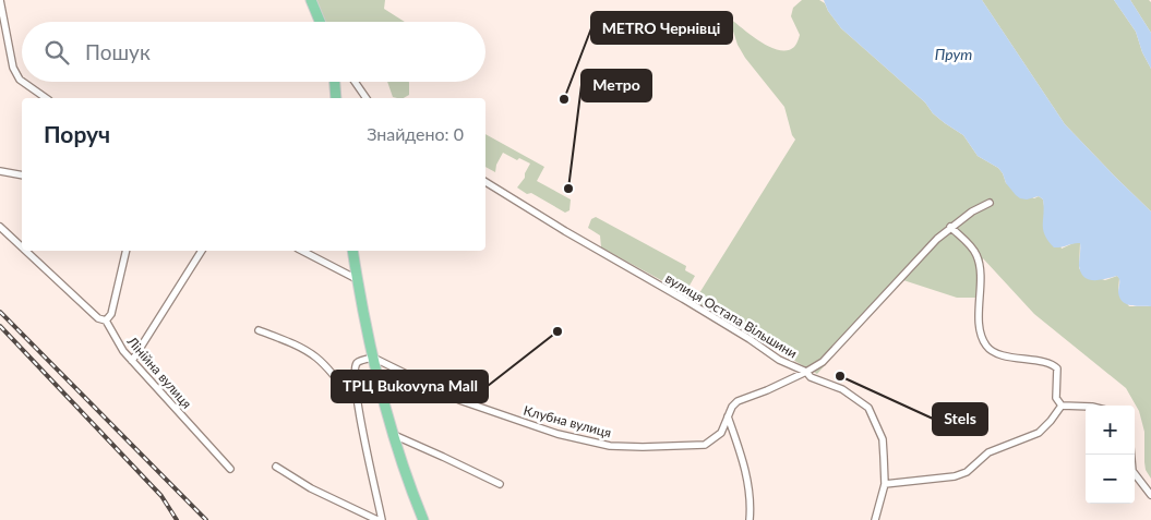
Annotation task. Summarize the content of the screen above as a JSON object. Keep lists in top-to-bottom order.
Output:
{
  "streets": {
    "street": ["вулиця Остапа Вільшини", "Лінійна вулиця", "Клубна вулиця"]
  },
  "crossings": [
    ["вулиця Остапа Вільшини", "Клубна вулиця"]
  ],
  "water": ["Прут"],
  "places": [
    "METRO Чернівці",
    "Метро",
    "ТРЦ Bukovyna Mall",
    "Stels"
  ],
  "page": {
    "search": "Пошук",
    "heading": ["Поруч", "Знайдено: 0"],
    "map_buttons": ["+", "−"]
  }
}
